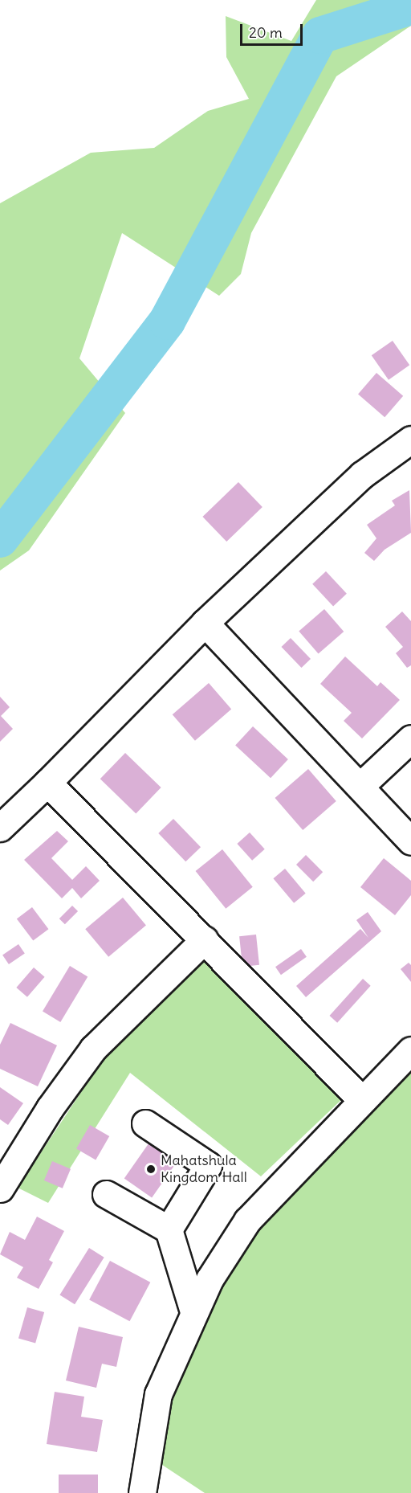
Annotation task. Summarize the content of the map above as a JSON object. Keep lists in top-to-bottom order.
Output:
{
  "places": ["Mahatshula Kingdom Hall"],
  "scale_bar": "20 m"
}
